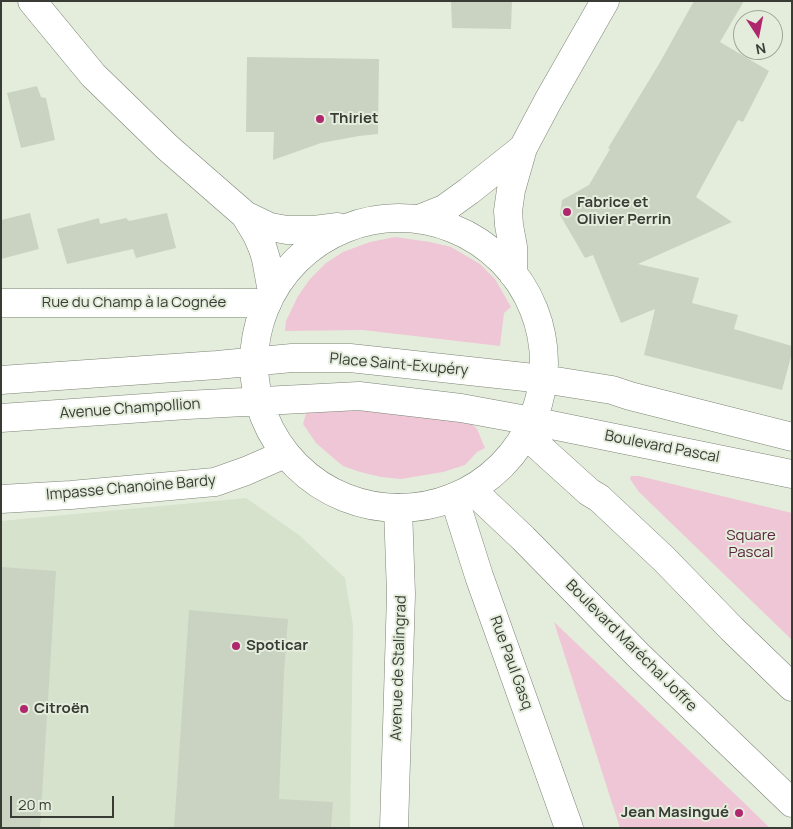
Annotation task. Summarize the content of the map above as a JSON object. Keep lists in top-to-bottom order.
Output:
{
  "streets": {
    "main road": [
      "Rue du Champ à la Cognée",
      "Place Saint-Exupéry",
      "Avenue Champollion",
      "Boulevard Pascal",
      "Impasse Chanoine Bardy",
      "Boulevard Maréchal Joffre",
      "Rue Paul Gasq",
      "Avenue de Stalingrad"
    ]
  },
  "crossings": [
    ["Boulevard Maréchal Joffre", "Rue Paul Gasq"]
  ],
  "parks": ["Square Pascal"],
  "places": [
    "Thiriet",
    "Fabrice et Olivier Perrin",
    "Spoticar",
    "Citroën",
    "Jean Masingué"
  ],
  "scale_bar": "20 m",
  "north": "bottom"
}
